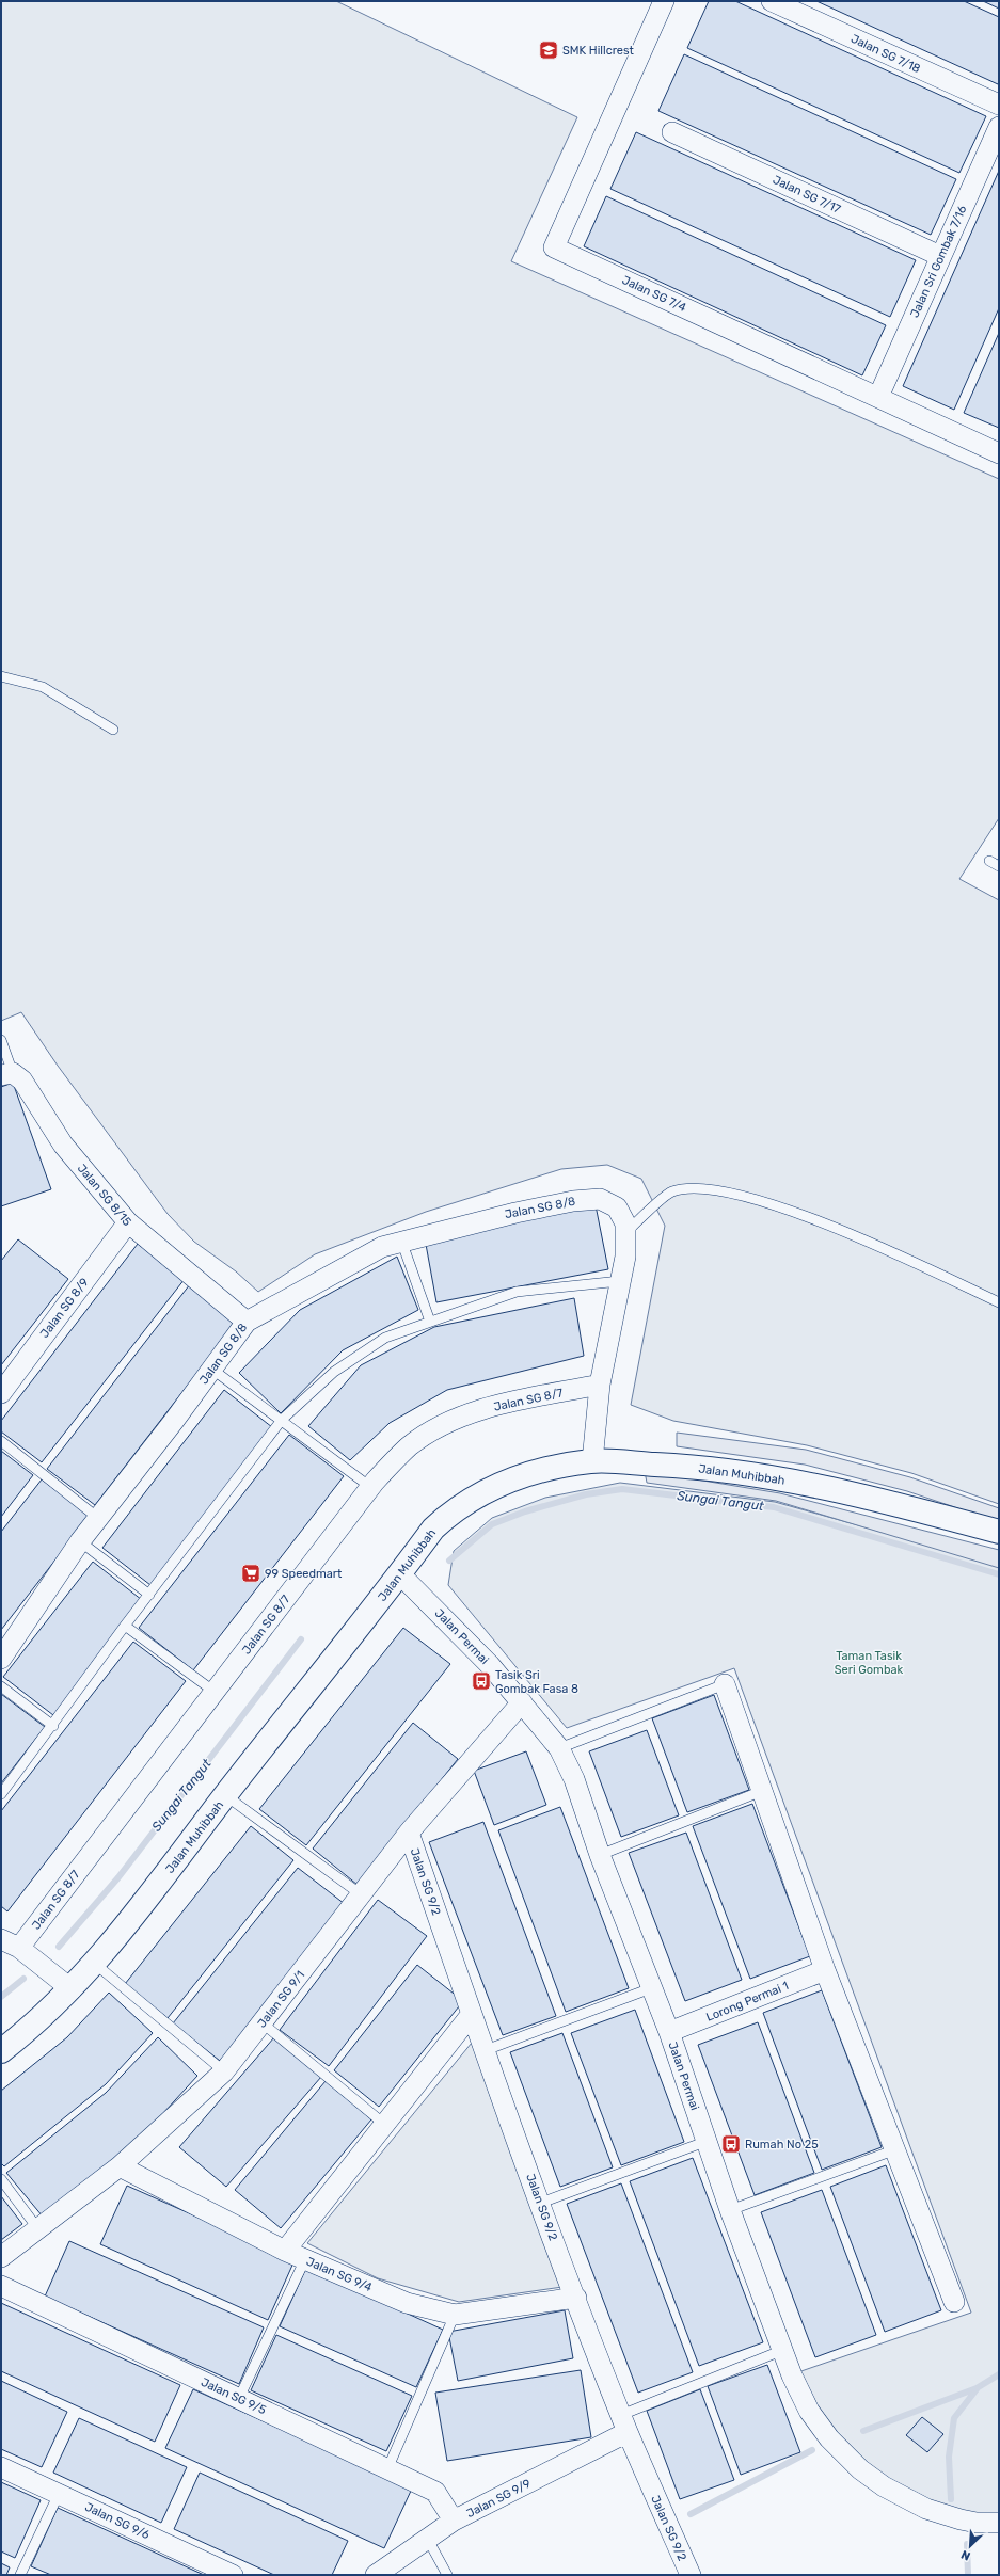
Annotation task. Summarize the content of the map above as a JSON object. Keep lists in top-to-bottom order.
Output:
{
  "streets": {
    "street": [
      "Jalan SG 7/18",
      "Jalan SG 7/17",
      "Jalan Sri Gombak 7/16",
      "Jalan SG 7/4",
      "Jalan SG 8/15",
      "Jalan SG 8/8",
      "Jalan SG 8/9",
      "Jalan SG 8/7",
      "Jalan Muhibbah",
      "Jalan Permai",
      "Jalan SG 9/2",
      "Jalan SG 9/1",
      "Lorong Permai 1",
      "Jalan SG 9/4",
      "Jalan SG 9/5",
      "Jalan SG 9/9",
      "Jalan SG 9/6"
    ]
  },
  "crossings": [
    ["Jalan SG 7/17", "Jalan Sri Gombak 7/16"],
    ["Jalan Sri Gombak 7/16", "Jalan SG 7/4"],
    ["Jalan SG 8/15", "Jalan SG 8/8"],
    ["Jalan SG 8/15", "Jalan SG 8/9"],
    ["Jalan Muhibbah", "Jalan Permai"],
    ["Jalan Permai", "Jalan SG 9/1"],
    ["Jalan Permai", "Lorong Permai 1"],
    ["Jalan SG 9/2", "Jalan SG 9/1"],
    ["Jalan SG 9/2", "Jalan SG 9/4"],
    ["Jalan SG 9/2", "Jalan SG 9/9"],
    ["Jalan SG 9/1", "Jalan SG 9/4"],
    ["Jalan SG 9/5", "Jalan SG 9/9"]
  ],
  "water": ["Sungai Tangut"],
  "parks": ["Taman Tasik Seri Gombak"],
  "places": {
    "school or university": ["SMK Hillcrest"],
    "supermarket": ["99 Speedmart"],
    "bus stop": ["Tasik Sri Gombak Fasa 8", "Rumah No 25"]
  },
  "north": "bottom left"
}
